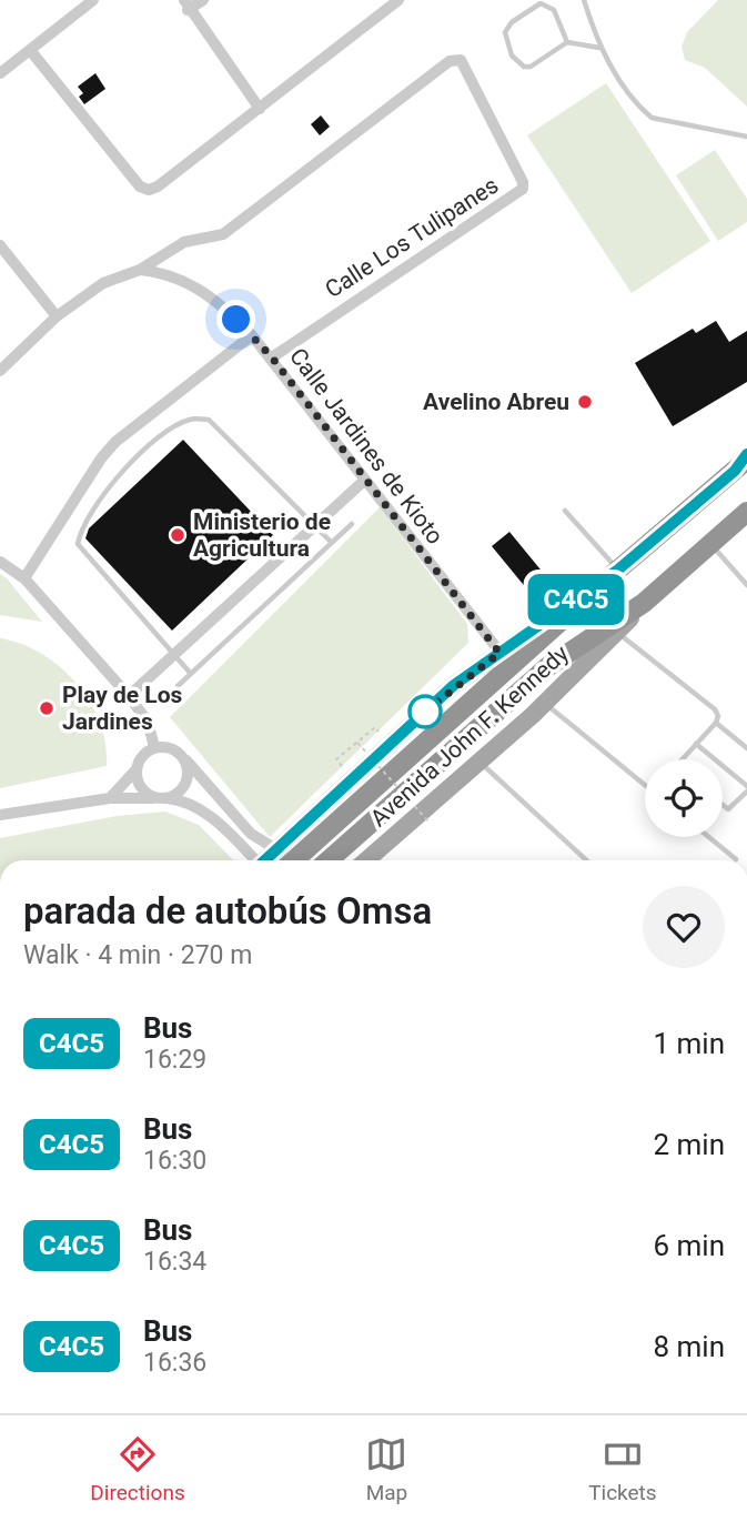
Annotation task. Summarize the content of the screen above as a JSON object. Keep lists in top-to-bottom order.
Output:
{
  "streets": {
    "main road": ["Avenida John F. Kennedy"],
    "street": ["Calle Los Tulipanes", "Calle Jardines de Kioto"]
  },
  "crossings": [
    ["Calle Los Tulipanes", "Calle Jardines de Kioto"],
    ["Calle Jardines de Kioto", "Avenida John F. Kennedy"]
  ],
  "places": ["Avelino Abreu", "Ministerio de Agricultura", "Play de Los Jardines"],
  "lines": ["bus line C4C5"],
  "page": {
    "on_map": "C4C5",
    "heading": ["parada de autobús Omsa", "Walk · 4 min · 270 m"],
    "list": [
      {
        "mark": "C4C5",
        "name": "Bus",
        "note": "16:29",
        "value": "1 min"
      },
      {
        "mark": "C4C5",
        "name": "Bus",
        "note": "16:30",
        "value": "2 min"
      },
      {
        "mark": "C4C5",
        "name": "Bus",
        "note": "16:34",
        "value": "6 min"
      },
      {
        "mark": "C4C5",
        "name": "Bus",
        "note": "16:36",
        "value": "8 min"
      }
    ],
    "tabs": ["Directions", "Map", "Tickets"]
  }
}
